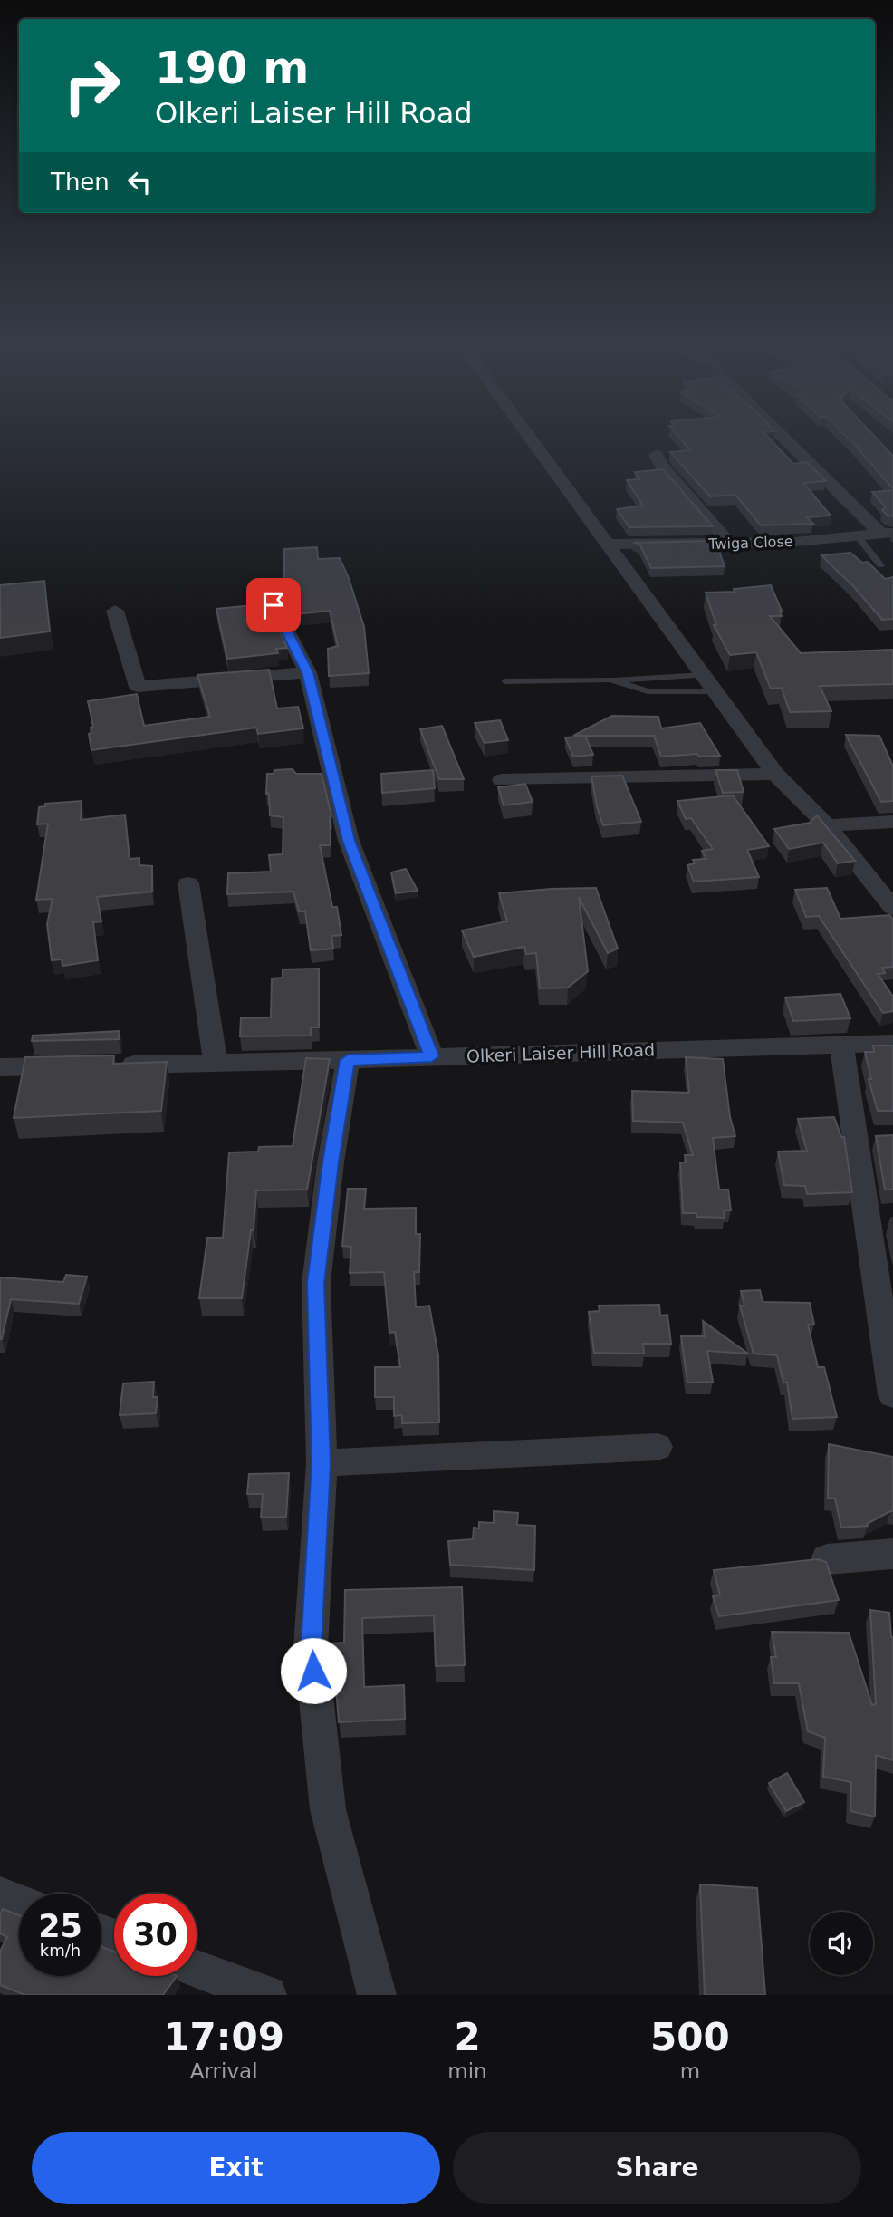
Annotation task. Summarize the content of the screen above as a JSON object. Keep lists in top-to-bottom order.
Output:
{
  "streets": {
    "street": ["Twiga Close", "Olkeri Laiser Hill Road"]
  },
  "page": {
    "turn": ["190 m", "Olkeri Laiser Hill Road"],
    "then": "Then",
    "speed": "25 km/h",
    "limit": "30",
    "eta": [
      "17:09",
      "Arrival",
      "2",
      "min",
      "500",
      "m"
    ],
    "buttons": ["Exit", "Share"]
  }
}
